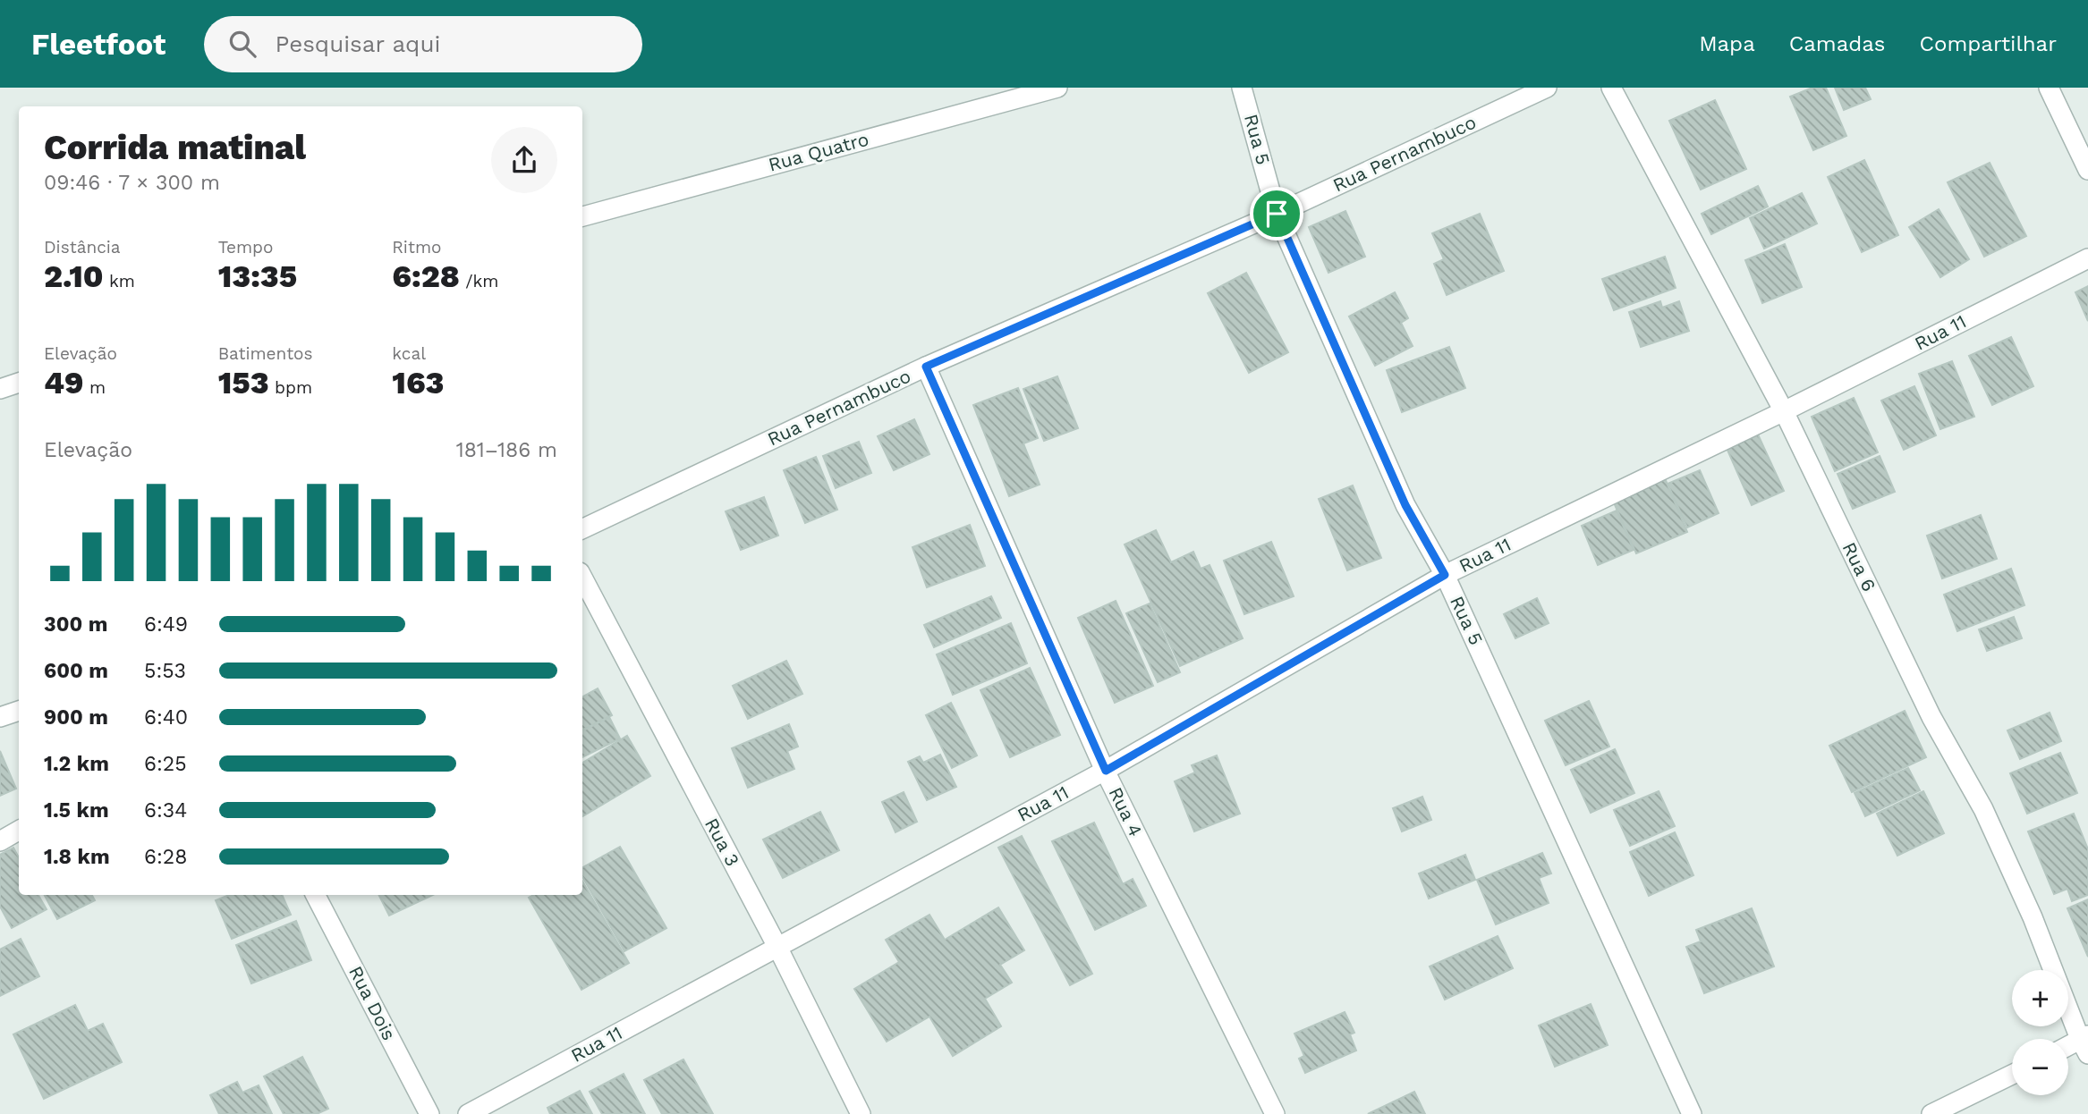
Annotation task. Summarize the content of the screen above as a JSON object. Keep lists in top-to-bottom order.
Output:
{
  "streets": {
    "street": [
      "Rua 5",
      "Rua Quatro",
      "Rua Pernambuco",
      "Rua 11",
      "Rua 6",
      "Rua 4",
      "Rua 3",
      "Rua Dois"
    ]
  },
  "crossings": [
    ["Rua 5", "Rua Pernambuco"],
    ["Rua 5", "Rua 11"],
    ["Rua Pernambuco", "Rua 4"],
    ["Rua 11", "Rua 6"],
    ["Rua 11", "Rua 4"],
    ["Rua 11", "Rua 3"]
  ],
  "page": {
    "header": "Fleetfoot",
    "search": "Pesquisar aqui",
    "nav": ["Mapa", "Camadas", "Compartilhar"],
    "heading": ["Corrida matinal", "09:46 · 7 × 300 m"],
    "stats": [
      ["Distância", "2.10 km"],
      ["Tempo", "13:35"],
      ["Ritmo", "6:28 /km"],
      ["Elevação", "49 m"],
      ["Batimentos", "153 bpm"],
      ["kcal", "163"]
    ],
    "chart": ["Elevação", "181–186 m"],
    "list": [
      {
        "name": "300 m",
        "note": "6:49"
      },
      {
        "name": "600 m",
        "note": "5:53"
      },
      {
        "name": "900 m",
        "note": "6:40"
      },
      {
        "name": "1.2 km",
        "note": "6:25"
      },
      {
        "name": "1.5 km",
        "note": "6:34"
      },
      {
        "name": "1.8 km",
        "note": "6:28"
      }
    ],
    "map_buttons": ["+", "−"]
  }
}
